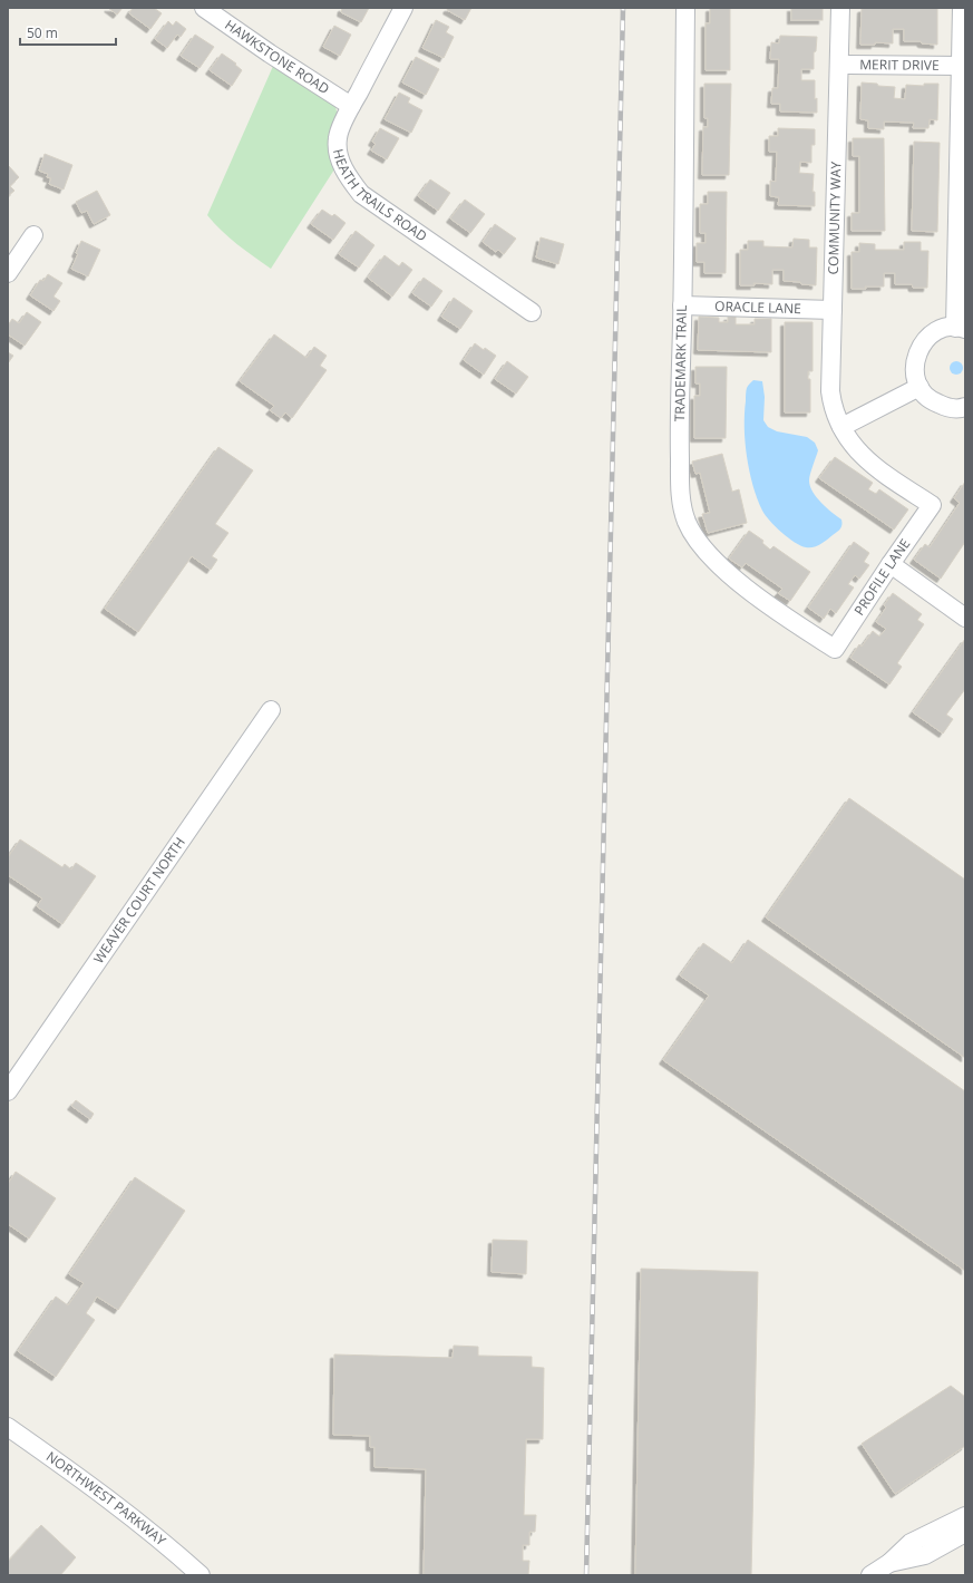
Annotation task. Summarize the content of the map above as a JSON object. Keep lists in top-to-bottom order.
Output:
{
  "streets": {
    "street": [
      "HAWKSTONE ROAD",
      "MERIT DRIVE",
      "HEATH TRAILS ROAD",
      "COMMUNITY WAY",
      "ORACLE LANE",
      "TRADEMARK TRAIL",
      "PROFILE LANE",
      "WEAVER COURT NORTH",
      "NORTHWEST PARKWAY"
    ]
  },
  "crossings": [
    ["HAWKSTONE ROAD", "HEATH TRAILS ROAD"],
    ["MERIT DRIVE", "COMMUNITY WAY"],
    ["COMMUNITY WAY", "ORACLE LANE"],
    ["COMMUNITY WAY", "PROFILE LANE"],
    ["ORACLE LANE", "TRADEMARK TRAIL"],
    ["TRADEMARK TRAIL", "PROFILE LANE"]
  ],
  "scale_bar": "50 m"
}
